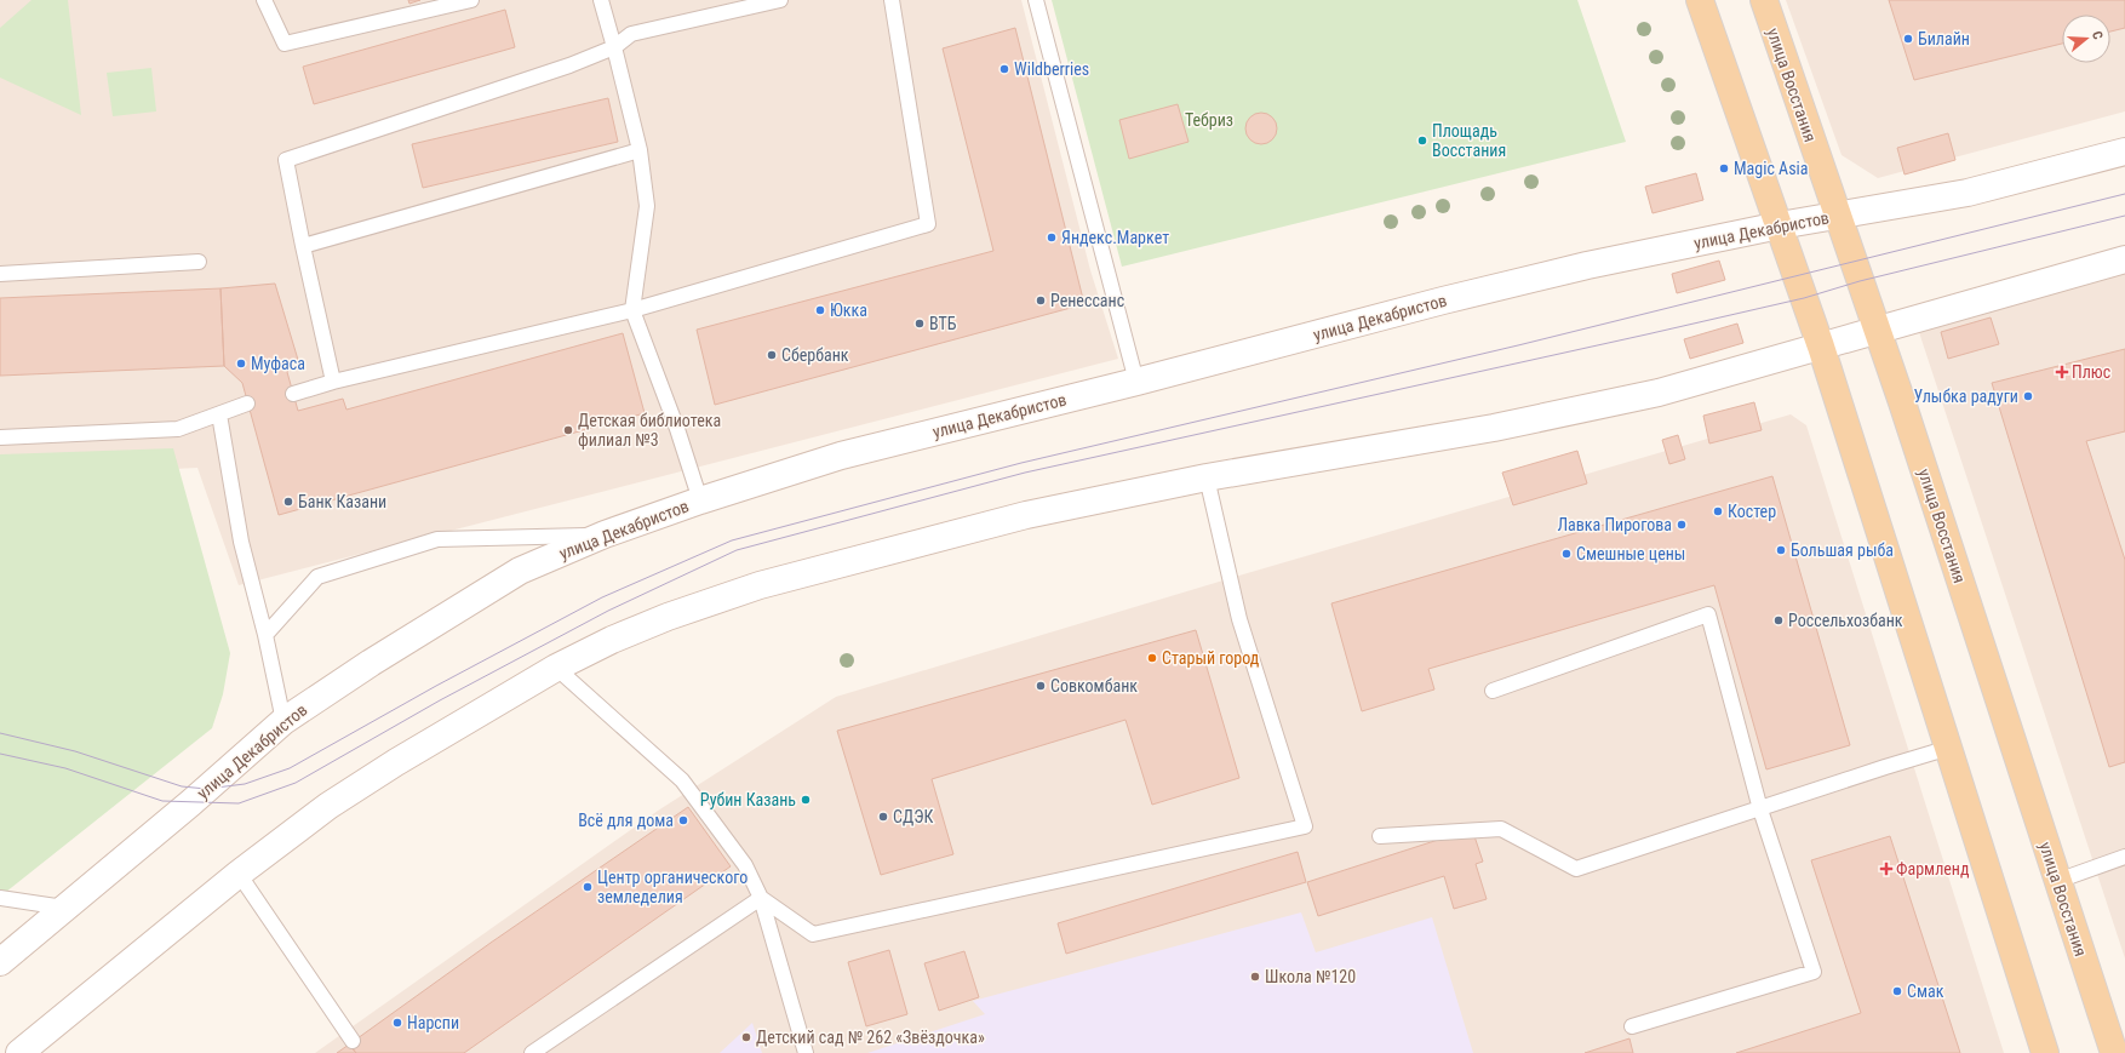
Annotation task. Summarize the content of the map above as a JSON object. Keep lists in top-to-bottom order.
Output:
{
  "streets": {
    "main road": ["улица Восстания", "улица Декабристов"]
  },
  "crossings": [
    ["улица Восстания", "улица Декабристов"]
  ],
  "parks": ["Тебриз"],
  "places": {
    "other": [
      "Билайн",
      "Wildberries",
      "Площадь Восстания",
      "Magic Asia",
      "Яндекс.Маркет",
      "Ренессанс",
      "Юкка",
      "ВТБ",
      "Сбербанк",
      "Муфаса",
      "Улыбка радуги",
      "Детская библиотека филиал №3",
      "Банк Казани",
      "Костер",
      "Лавка Пирогова",
      "Большая рыба",
      "Смешные цены",
      "Россельхозбанк",
      "Старый город",
      "Совкомбанк",
      "Рубин Казань",
      "СДЭК",
      "Всё для дома",
      "Центр органического земледелия",
      "Школа №120",
      "Смак",
      "Нарспи",
      "Детский сад № 262 «Звёздочка»"
    ],
    "health": ["Плюс", "Фармленд"]
  },
  "north": "right"
}
